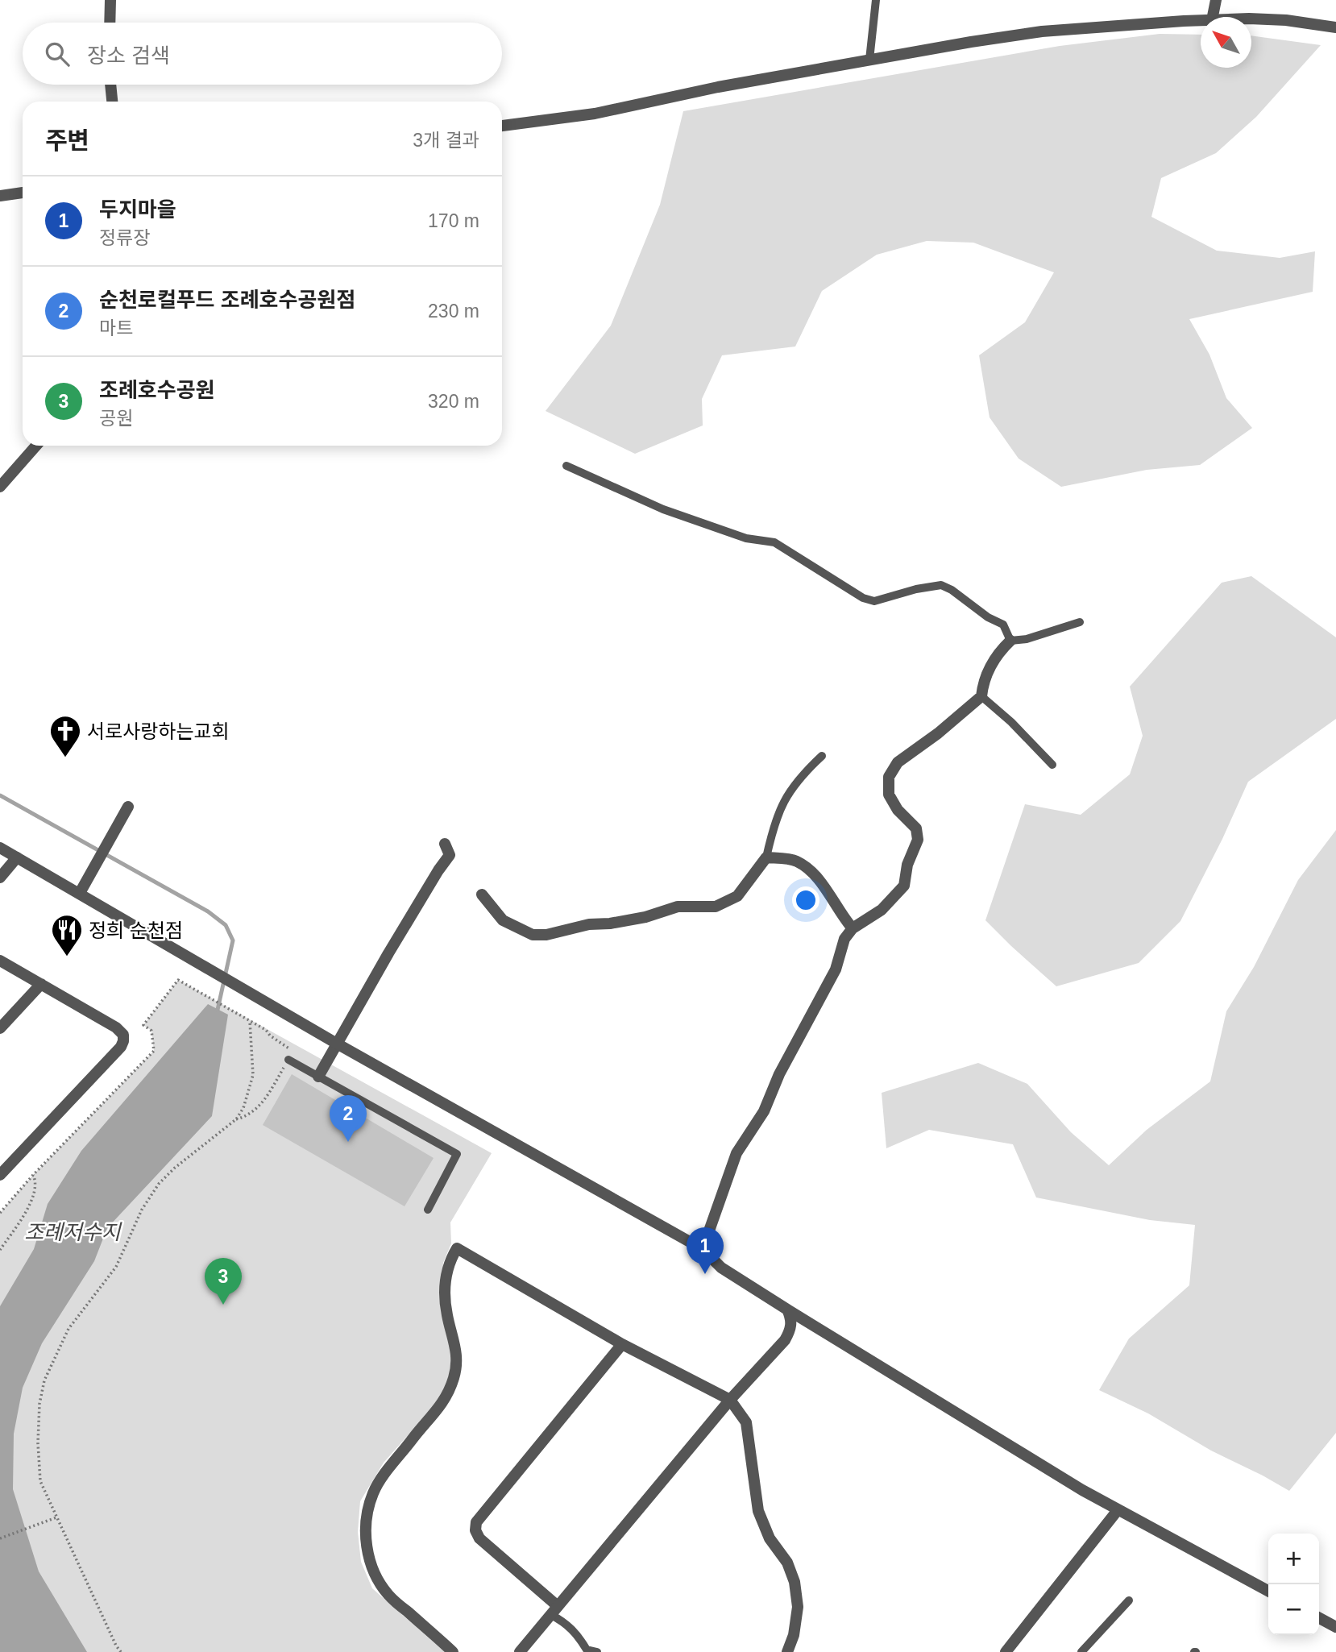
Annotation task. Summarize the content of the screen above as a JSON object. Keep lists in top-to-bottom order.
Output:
{
  "water": ["조례저수지"],
  "places": {
    "church": ["서로사랑하는교회"],
    "restaurant": ["정희 순천점"]
  },
  "north": "top left",
  "page": {
    "search": "장소 검색",
    "heading": ["주변", "3개 결과"],
    "list": [
      {
        "mark": "1",
        "name": "두지마을",
        "note": "정류장",
        "value": "170 m"
      },
      {
        "mark": "2",
        "name": "순천로컬푸드 조례호수공원점",
        "note": "마트",
        "value": "230 m"
      },
      {
        "mark": "3",
        "name": "조례호수공원",
        "note": "공원",
        "value": "320 m"
      }
    ],
    "pins": ["2", "1", "3"],
    "map_buttons": ["+", "−"]
  }
}
